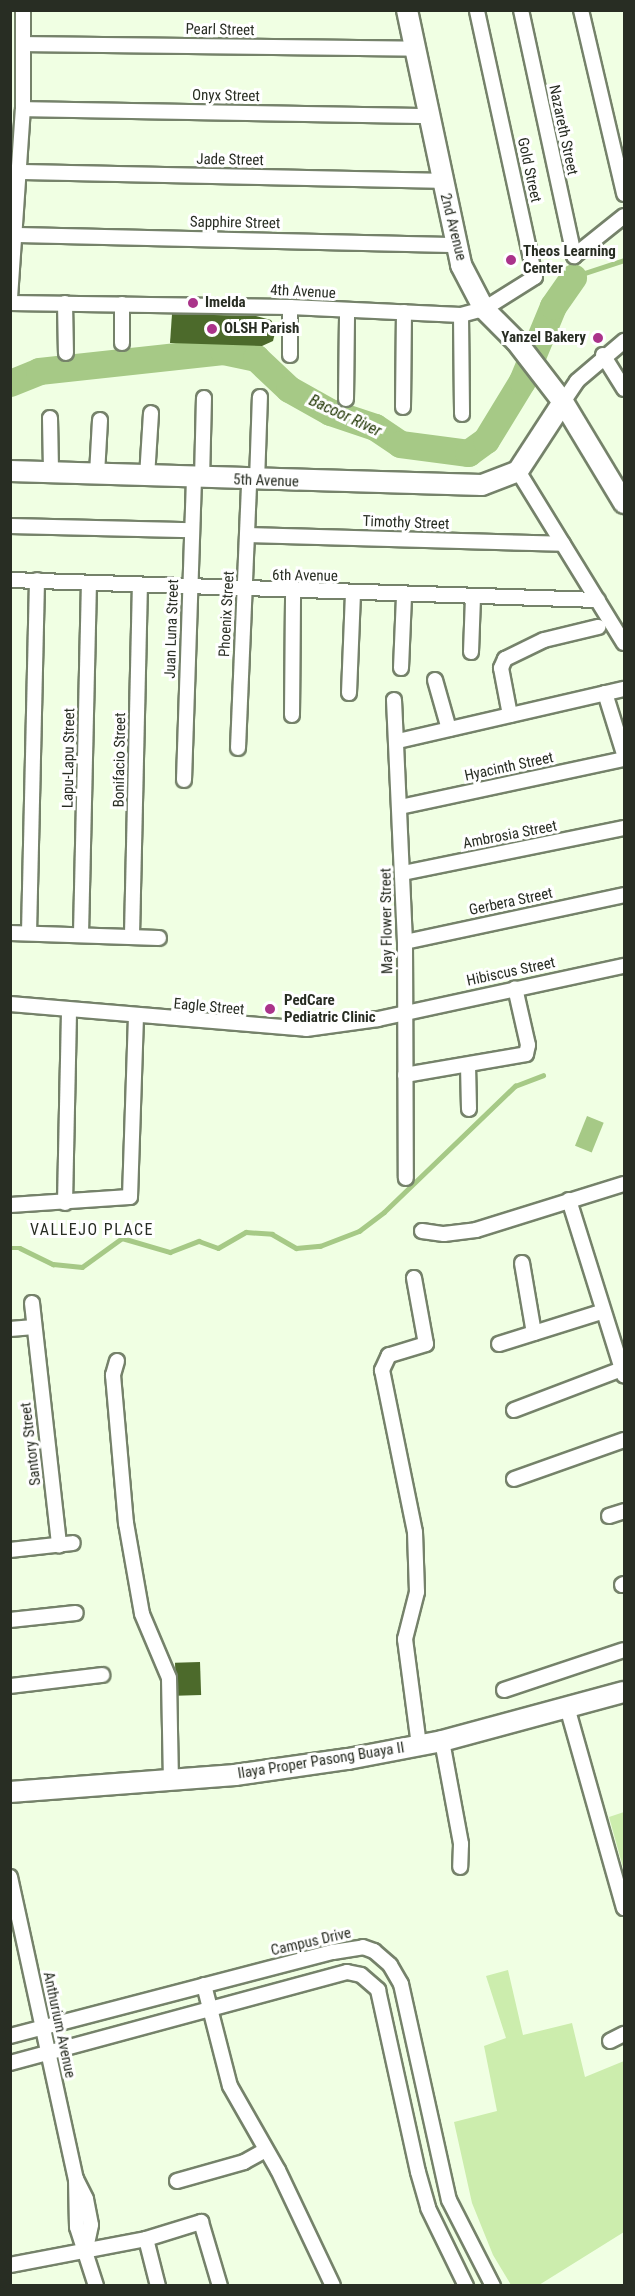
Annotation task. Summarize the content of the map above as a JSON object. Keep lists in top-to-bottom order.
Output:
{
  "streets": {
    "street": [
      "Pearl Street",
      "Onyx Street",
      "Nazareth Street",
      "Jade Street",
      "Gold Street",
      "Sapphire Street",
      "2nd Avenue",
      "4th Avenue",
      "5th Avenue",
      "Timothy Street",
      "6th Avenue",
      "Phoenix Street",
      "Juan Luna Street",
      "Lapu-Lapu Street",
      "Bonifacio Street",
      "Hyacinth Street",
      "Ambrosia Street",
      "Gerbera Street",
      "May Flower Street",
      "Hibiscus Street",
      "Eagle Street",
      "Santory Street",
      "Ilaya Proper Pasong Buaya II",
      "Campus Drive",
      "Anthurium Avenue"
    ]
  },
  "crossings": [
    ["Pearl Street", "2nd Avenue"],
    ["Onyx Street", "2nd Avenue"],
    ["Jade Street", "2nd Avenue"],
    ["Gold Street", "2nd Avenue"],
    ["Gold Street", "4th Avenue"],
    ["Sapphire Street", "2nd Avenue"],
    ["2nd Avenue", "4th Avenue"],
    ["5th Avenue", "Phoenix Street"],
    ["5th Avenue", "Juan Luna Street"],
    ["Timothy Street", "Phoenix Street"],
    ["6th Avenue", "Phoenix Street"],
    ["6th Avenue", "Juan Luna Street"],
    ["6th Avenue", "Lapu-Lapu Street"],
    ["6th Avenue", "Bonifacio Street"],
    ["Hyacinth Street", "May Flower Street"],
    ["Ambrosia Street", "May Flower Street"],
    ["Gerbera Street", "May Flower Street"],
    ["May Flower Street", "Hibiscus Street"],
    ["May Flower Street", "Eagle Street"],
    ["Hibiscus Street", "Eagle Street"],
    ["Campus Drive", "Anthurium Avenue"]
  ],
  "districts": ["VALLEJO PLACE"],
  "water": ["Bacoor River"],
  "places": [
    "Theos Learning Center",
    "Imelda",
    "OLSH Parish",
    "Yanzel Bakery",
    "PedCare Pediatric Clinic"
  ]
}
